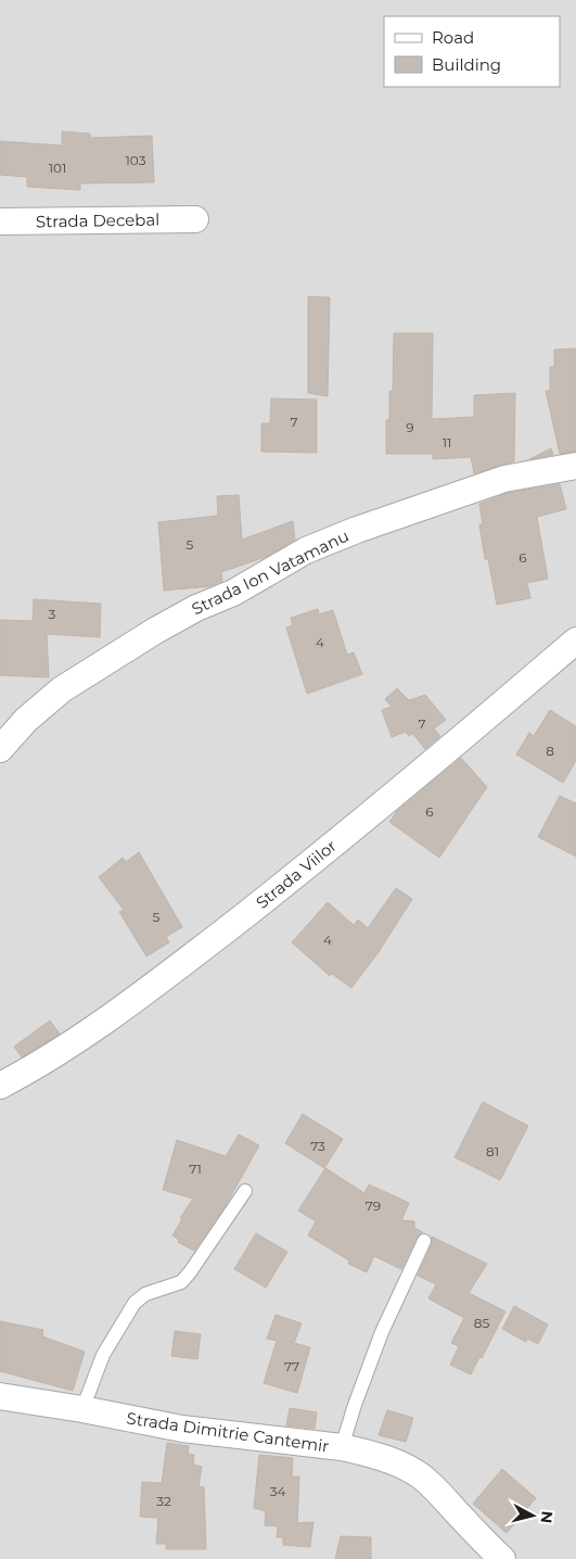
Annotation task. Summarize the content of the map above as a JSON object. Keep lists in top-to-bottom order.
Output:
{
  "streets": {
    "street": [
      "Strada Decebal",
      "Strada Ion Vatamanu",
      "Strada Viilor",
      "Strada Dimitrie Cantemir"
    ]
  },
  "house_numbers": [
    "103",
    "101",
    "7",
    "9",
    "11",
    "5",
    "6",
    "3",
    "4",
    "7",
    "8",
    "6",
    "5",
    "4",
    "73",
    "81",
    "71",
    "79",
    "85",
    "77",
    "34",
    "32"
  ],
  "legend": ["Road", "Building"],
  "north": "right"
}
